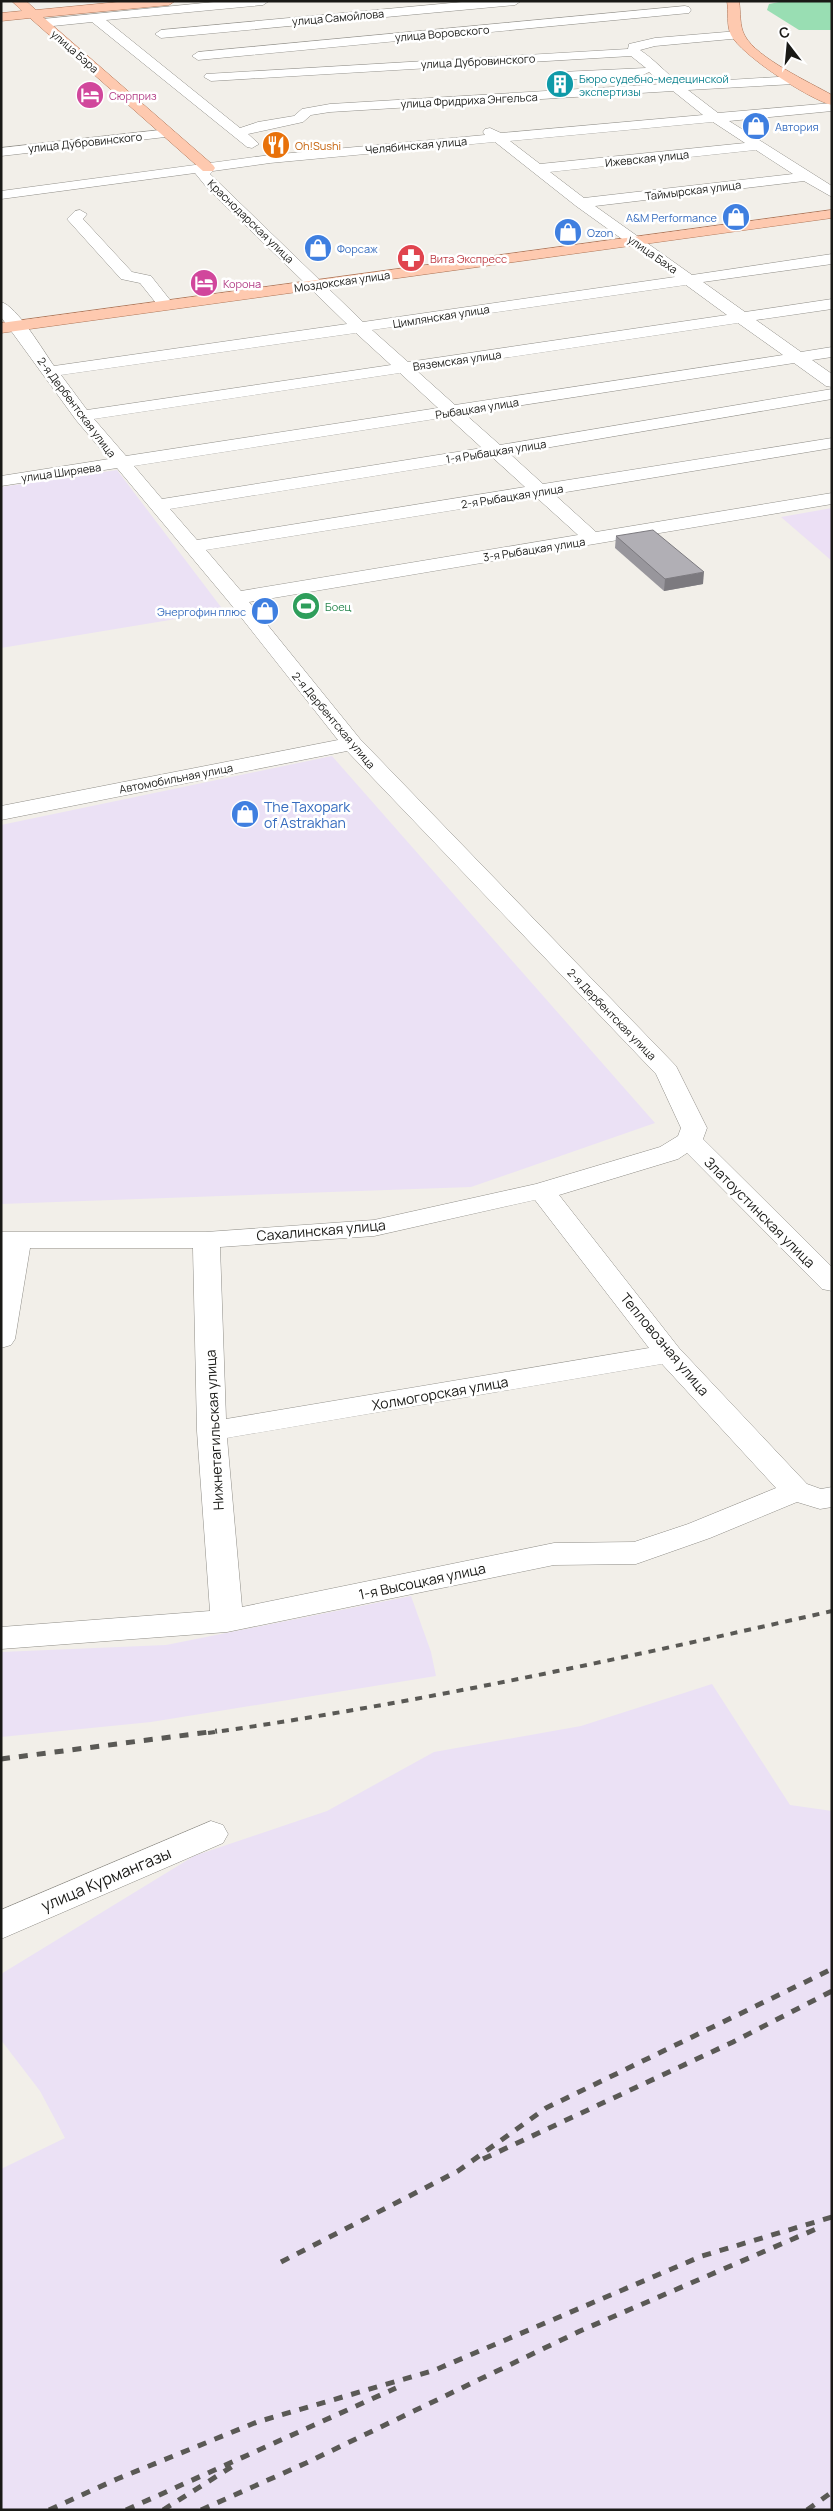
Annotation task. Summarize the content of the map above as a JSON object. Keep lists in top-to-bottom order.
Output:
{
  "streets": {
    "main road": ["улица Бэра", "Моздокская улица"],
    "street": [
      "улица Самойлова",
      "улица Воровского",
      "улица Дубровинского",
      "улица Фридриха Энгельса",
      "Челябинская улица",
      "Ижевская улица",
      "Таймырская улица",
      "Краснодарская улица",
      "улица Баха",
      "Цимлянская улица",
      "Вяземская улица",
      "2-я Дербентская улица",
      "Рыбацкая улица",
      "1-я Рыбацкая улица",
      "улица Ширяева",
      "2-я Рыбацкая улица",
      "3-я Рыбацкая улица",
      "Автомобильная улица",
      "Златоустинская улица",
      "Сахалинская улица",
      "Тепловозная улица",
      "Холмогорская улица",
      "Нижнетагильская улица",
      "1-я Высоцкая улица",
      "улица Курмангазы"
    ]
  },
  "crossings": [
    ["улица Бэра", "улица Дубровинского"],
    ["улица Бэра", "Челябинская улица"],
    ["улица Бэра", "Краснодарская улица"],
    ["Челябинская улица", "Краснодарская улица"],
    ["Челябинская улица", "улица Баха"],
    ["Ижевская улица", "улица Баха"],
    ["Таймырская улица", "улица Баха"],
    ["Краснодарская улица", "Моздокская улица"],
    ["Краснодарская улица", "Цимлянская улица"],
    ["Краснодарская улица", "Вяземская улица"],
    ["Краснодарская улица", "Рыбацкая улица"],
    ["Краснодарская улица", "1-я Рыбацкая улица"],
    ["Краснодарская улица", "2-я Рыбацкая улица"],
    ["Краснодарская улица", "3-я Рыбацкая улица"],
    ["улица Баха", "Моздокская улица"],
    ["улица Баха", "Цимлянская улица"],
    ["улица Баха", "Вяземская улица"],
    ["улица Баха", "Рыбацкая улица"],
    ["Моздокская улица", "2-я Дербентская улица"],
    ["Цимлянская улица", "2-я Дербентская улица"],
    ["Вяземская улица", "2-я Дербентская улица"],
    ["2-я Дербентская улица", "Рыбацкая улица"],
    ["2-я Дербентская улица", "1-я Рыбацкая улица"],
    ["2-я Дербентская улица", "улица Ширяева"],
    ["2-я Дербентская улица", "2-я Рыбацкая улица"],
    ["2-я Дербентская улица", "3-я Рыбацкая улица"],
    ["2-я Дербентская улица", "Автомобильная улица"],
    ["2-я Дербентская улица", "Златоустинская улица"],
    ["2-я Дербентская улица", "Сахалинская улица"],
    ["Рыбацкая улица", "улица Ширяева"],
    ["Златоустинская улица", "Сахалинская улица"],
    ["Сахалинская улица", "Тепловозная улица"],
    ["Сахалинская улица", "Нижнетагильская улица"],
    ["Тепловозная улица", "Холмогорская улица"],
    ["Тепловозная улица", "1-я Высоцкая улица"],
    ["Холмогорская улица", "Нижнетагильская улица"],
    ["Нижнетагильская улица", "1-я Высоцкая улица"]
  ],
  "places": {
    "building": ["Бюро судебно-медецинской экспертизы"],
    "hotel": ["Сюрприз", "Корона"],
    "shop": [
      "Автория",
      "A&M Performance",
      "Ozon",
      "Форсаж",
      "Энергофин плюс",
      "The Taxopark of Astrakhan"
    ],
    "restaurant": ["Oh!Sushi"],
    "pharmacy": ["Вита Экспресс"],
    "sports": ["Боец"]
  },
  "north": "top"
}
